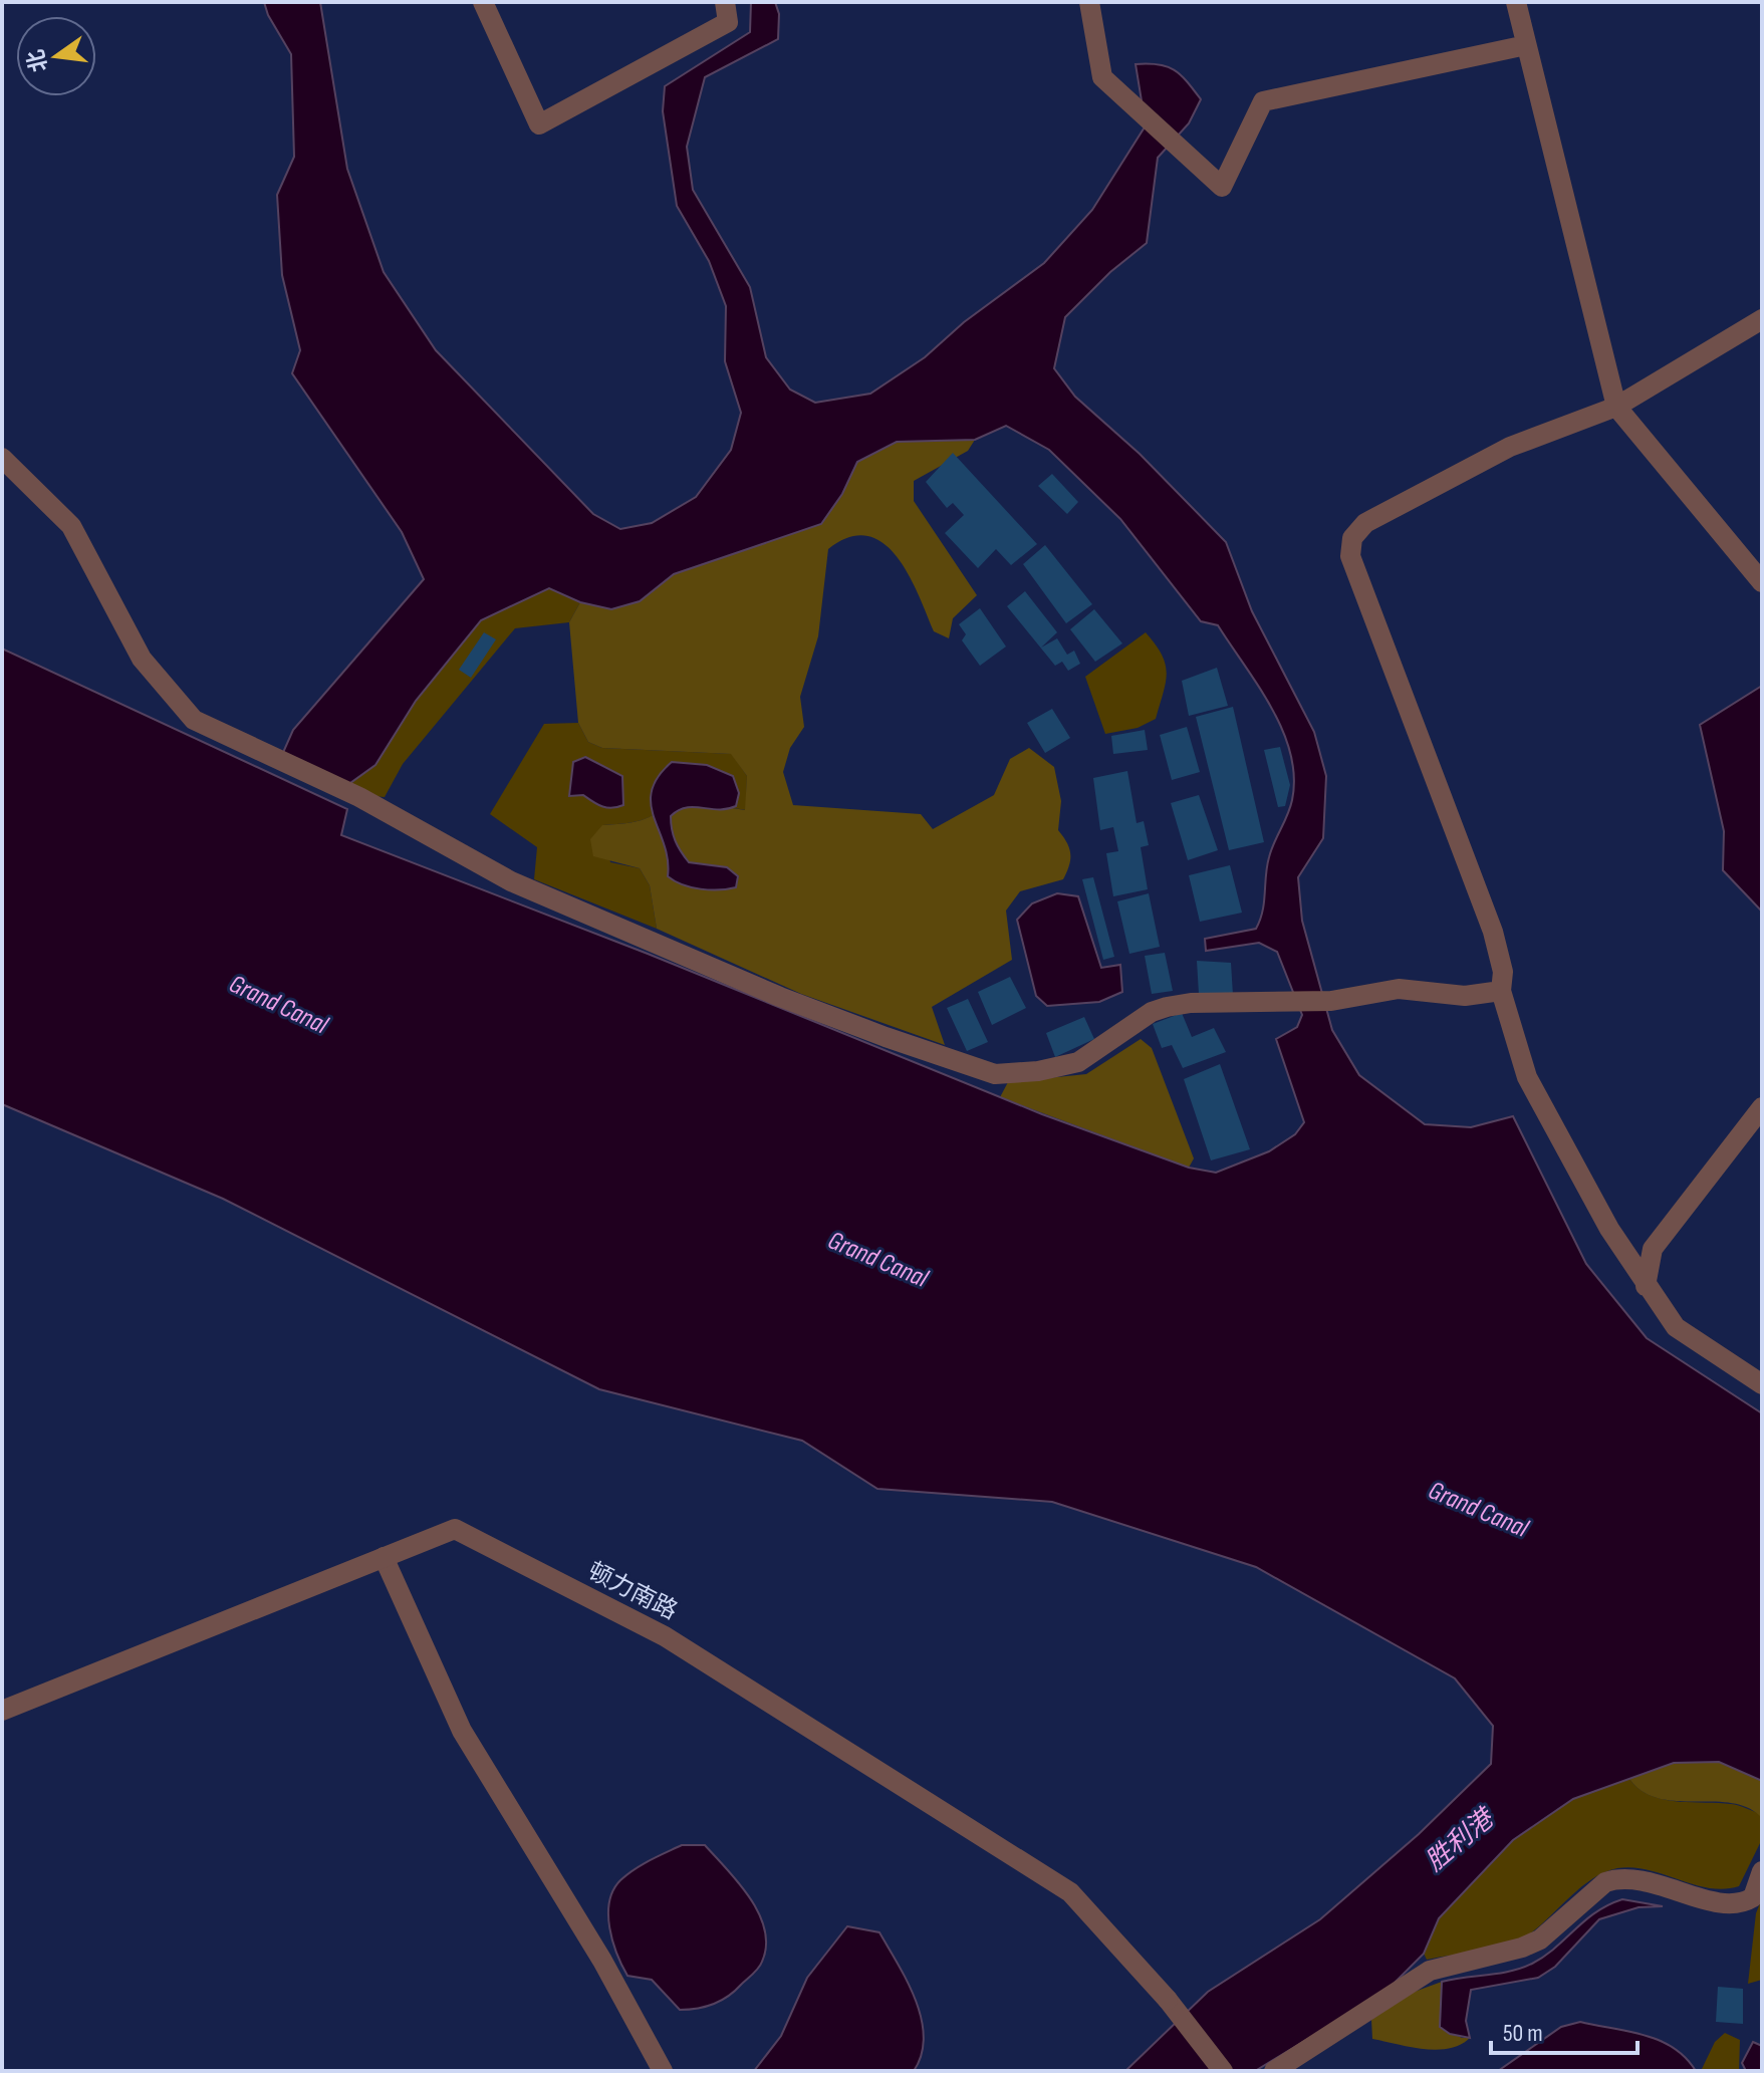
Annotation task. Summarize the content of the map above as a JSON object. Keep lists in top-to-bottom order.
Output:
{
  "streets": {
    "street": ["顿力南路"]
  },
  "water": ["Grand Canal", "胜利港"],
  "scale_bar": "50 m",
  "north": "left"
}
